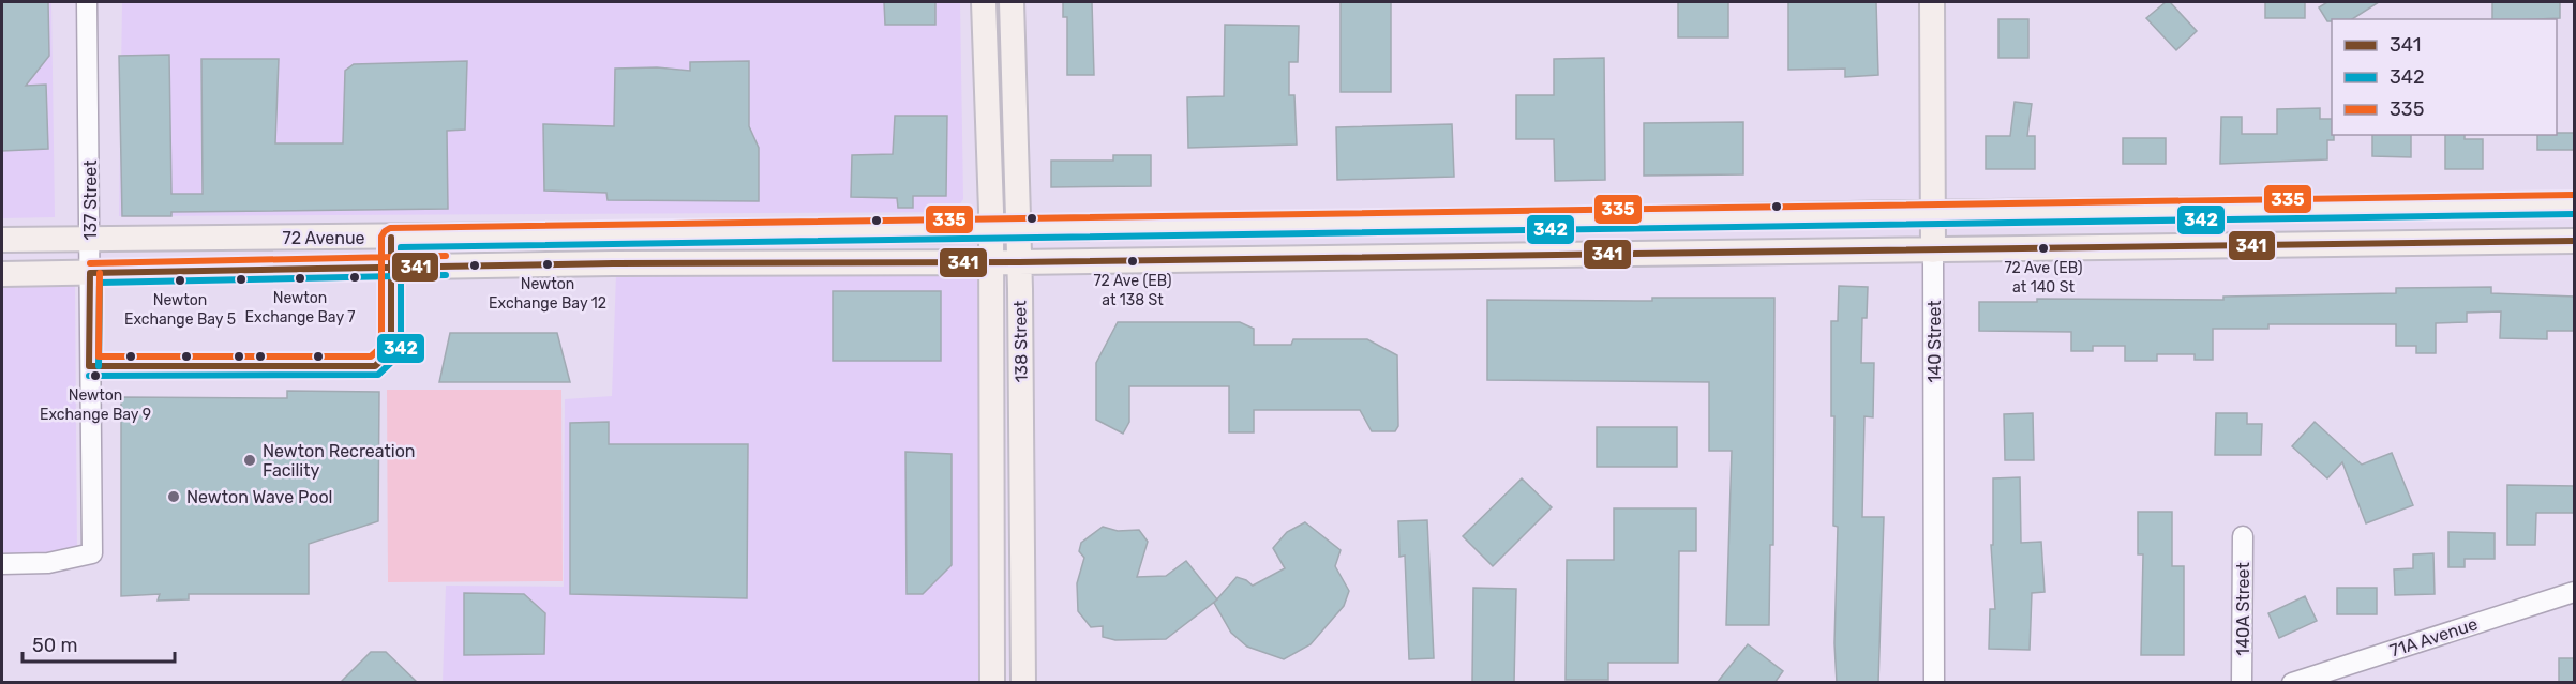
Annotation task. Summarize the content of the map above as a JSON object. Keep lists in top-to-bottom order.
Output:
{
  "streets": {
    "main road": ["72 Avenue", "138 Street", "140 Street"],
    "street": ["137 Street", "140A Street", "71A Avenue"]
  },
  "crossings": [
    ["137 Street", "72 Avenue"],
    ["72 Avenue", "138 Street"],
    ["72 Avenue", "140 Street"]
  ],
  "places": [
    "72 Ave (EB) at 140 St",
    "72 Ave (EB) at 138 St",
    "Newton Exchange Bay 12",
    "Newton Exchange Bay 7",
    "Newton Exchange Bay 5",
    "Newton Exchange Bay 9",
    "Newton Recreation Facility",
    "Newton Wave Pool"
  ],
  "lines": ["transit line 335", "transit line 342", "transit line 341"],
  "legend": ["341", "342", "335"],
  "scale_bar": "50 m"
}
